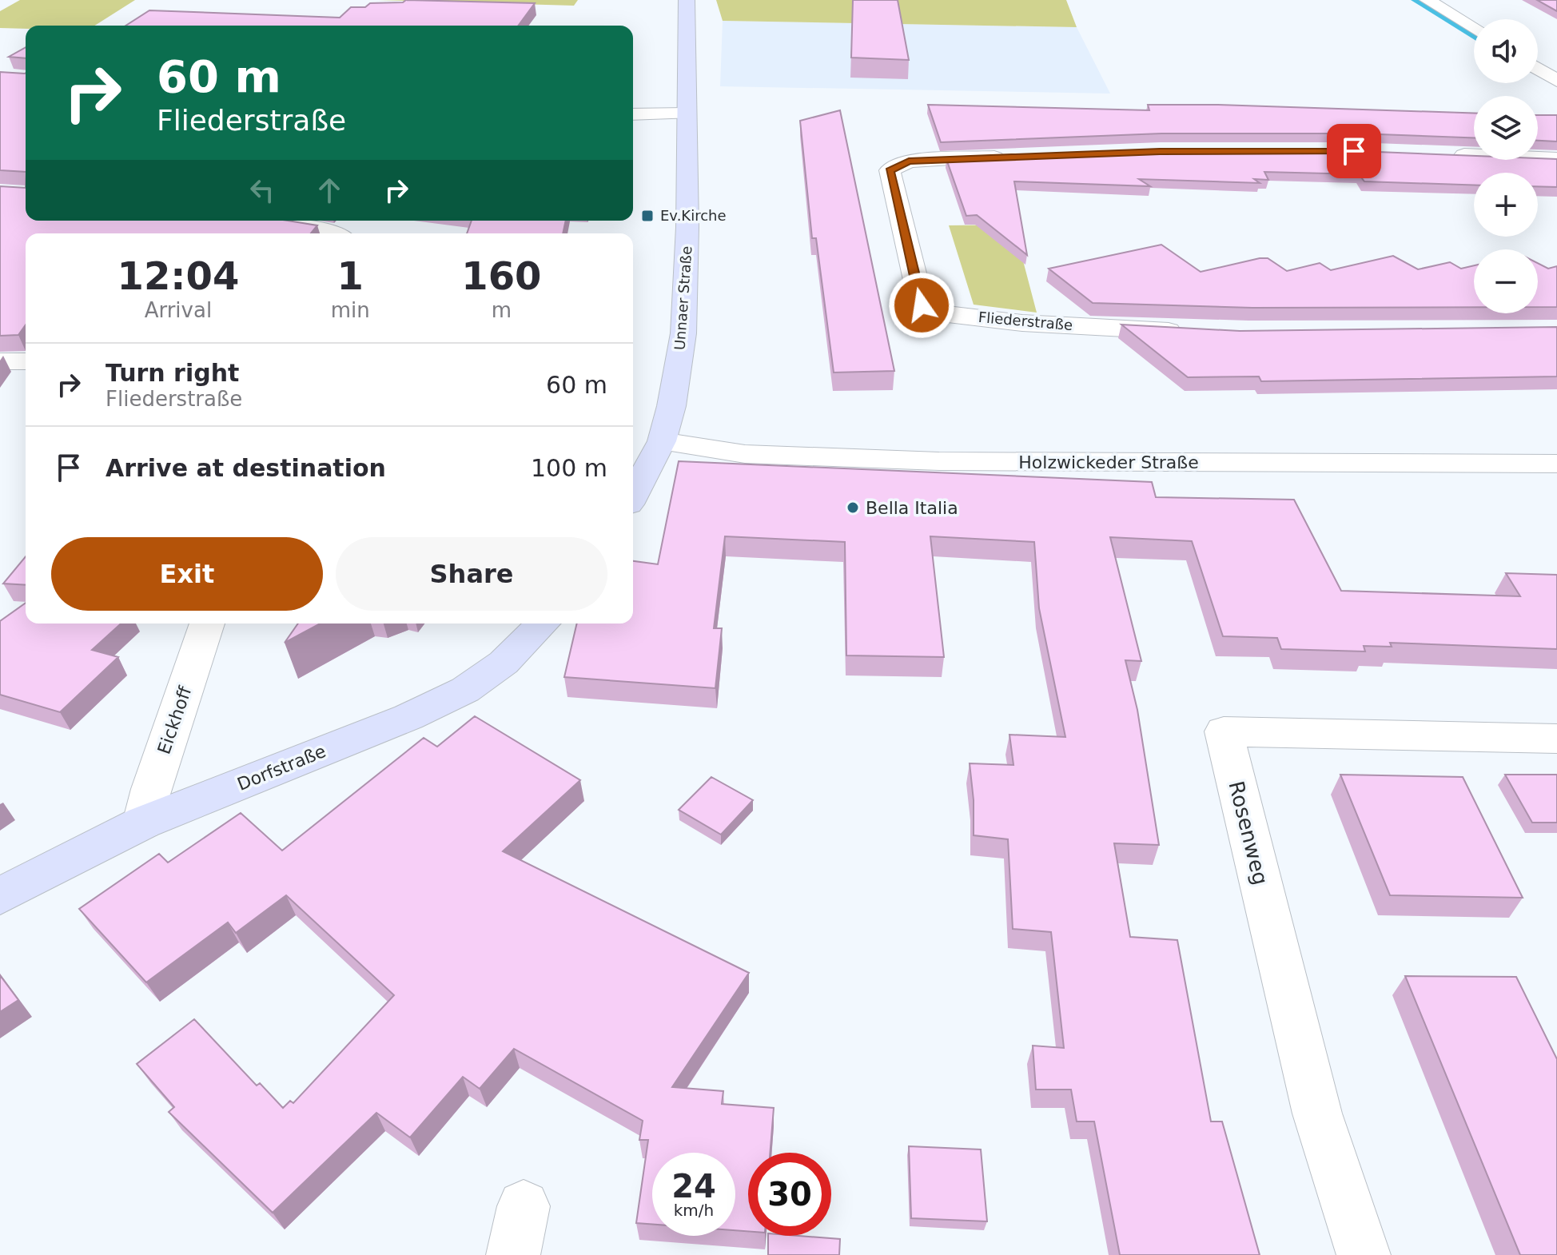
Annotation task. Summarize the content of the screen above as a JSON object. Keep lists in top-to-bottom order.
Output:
{
  "streets": {
    "main road": ["Unnaer Straße", "Dorfstraße"],
    "street": [
      "Fliederstraße",
      "Holzwickeder Straße",
      "Eickhoff",
      "Rosenweg"
    ]
  },
  "crossings": [
    ["Unnaer Straße", "Holzwickeder Straße"],
    ["Eickhoff", "Dorfstraße"]
  ],
  "places": {
    "transit": ["Ev.Kirche"],
    "other": ["Bella Italia"]
  },
  "page": {
    "map_buttons": ["+", "−"],
    "turn": ["60 m", "Fliederstraße"],
    "eta": [
      "12:04",
      "Arrival",
      "1",
      "min",
      "160",
      "m"
    ],
    "list": [
      {
        "name": "Turn right",
        "note": "Fliederstraße",
        "value": "60 m"
      },
      {
        "name": "Arrive at destination",
        "value": "100 m"
      }
    ],
    "buttons": ["Exit", "Share"],
    "speed": "24 km/h",
    "limit": "30"
  }
}
